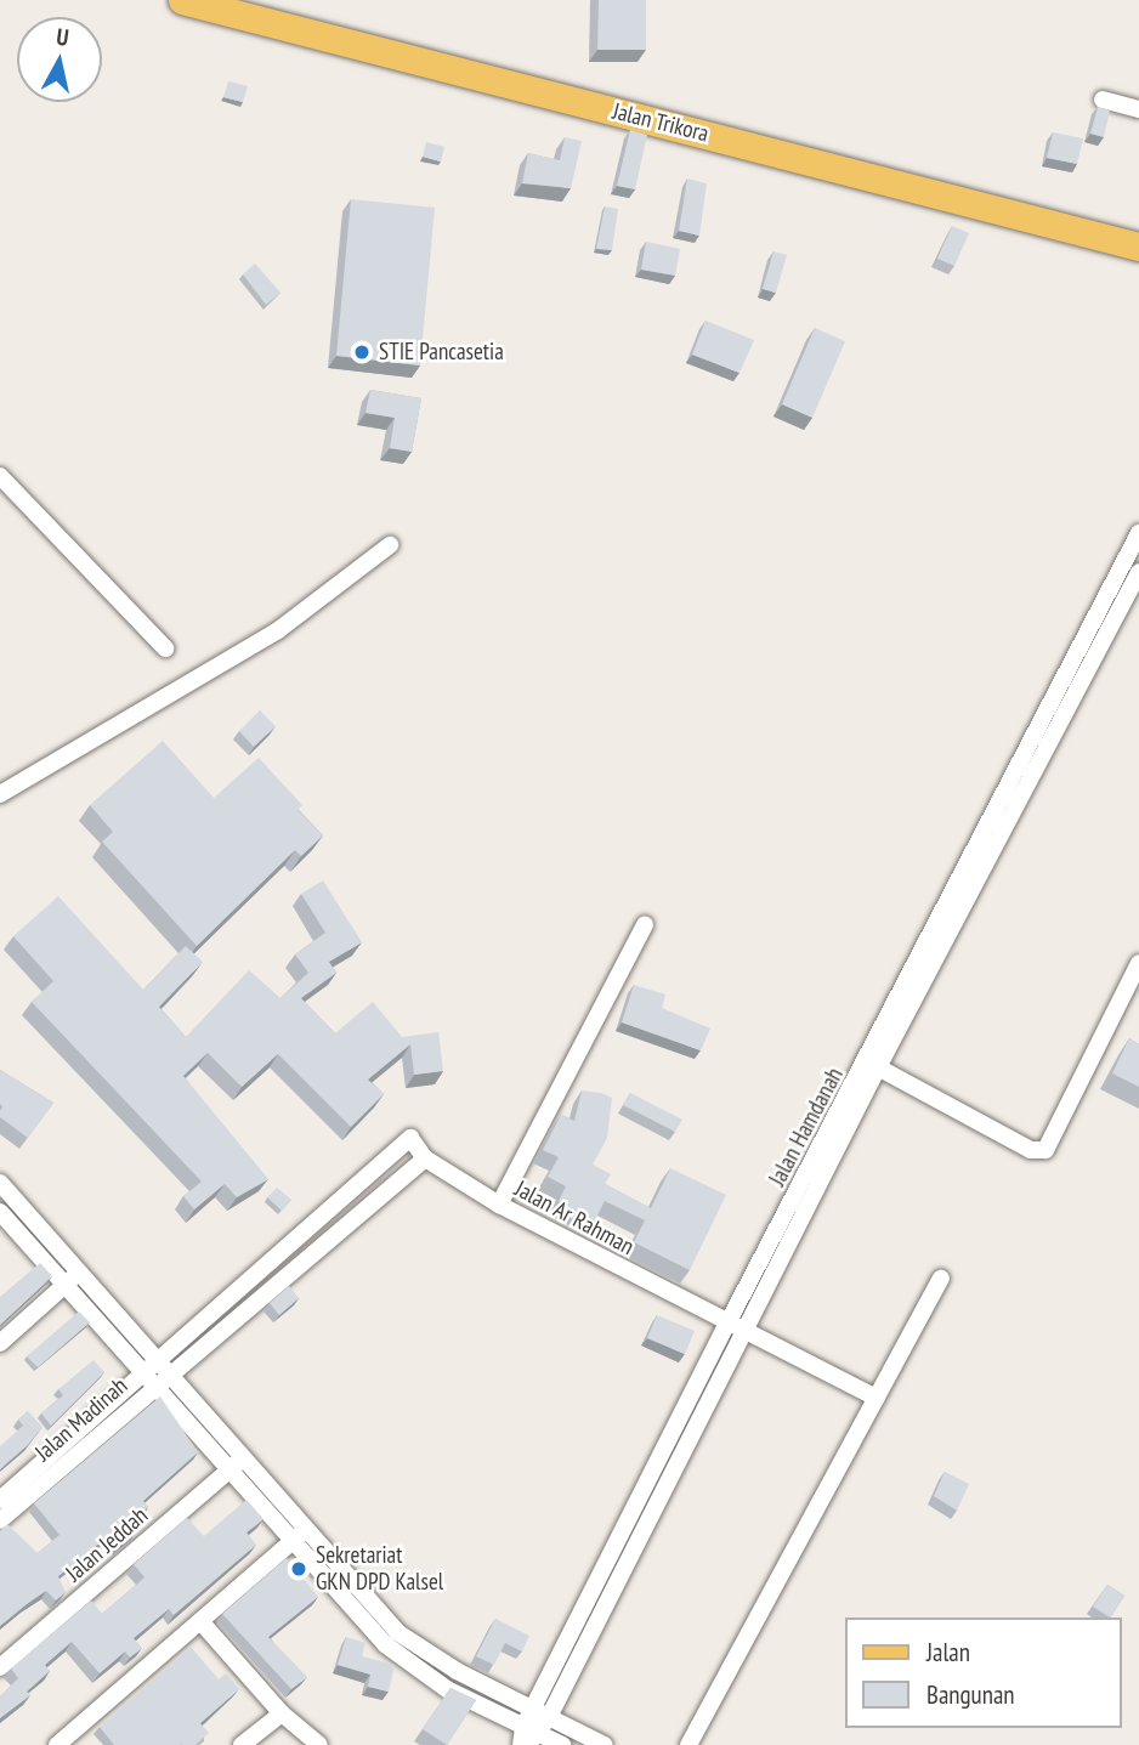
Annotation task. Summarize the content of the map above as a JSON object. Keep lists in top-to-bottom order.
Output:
{
  "streets": {
    "main road": ["Jalan Trikora"],
    "street": [
      "Jalan Hamdanah",
      "Jalan Ar Rahman",
      "Jalan Madinah",
      "Jalan Jeddah"
    ]
  },
  "crossings": [
    ["Jalan Hamdanah", "Jalan Ar Rahman"],
    ["Jalan Ar Rahman", "Jalan Madinah"]
  ],
  "places": ["STIE Pancasetia", "Sekretariat GKN DPD Kalsel"],
  "legend": ["Jalan", "Bangunan"],
  "north": "top"
}
